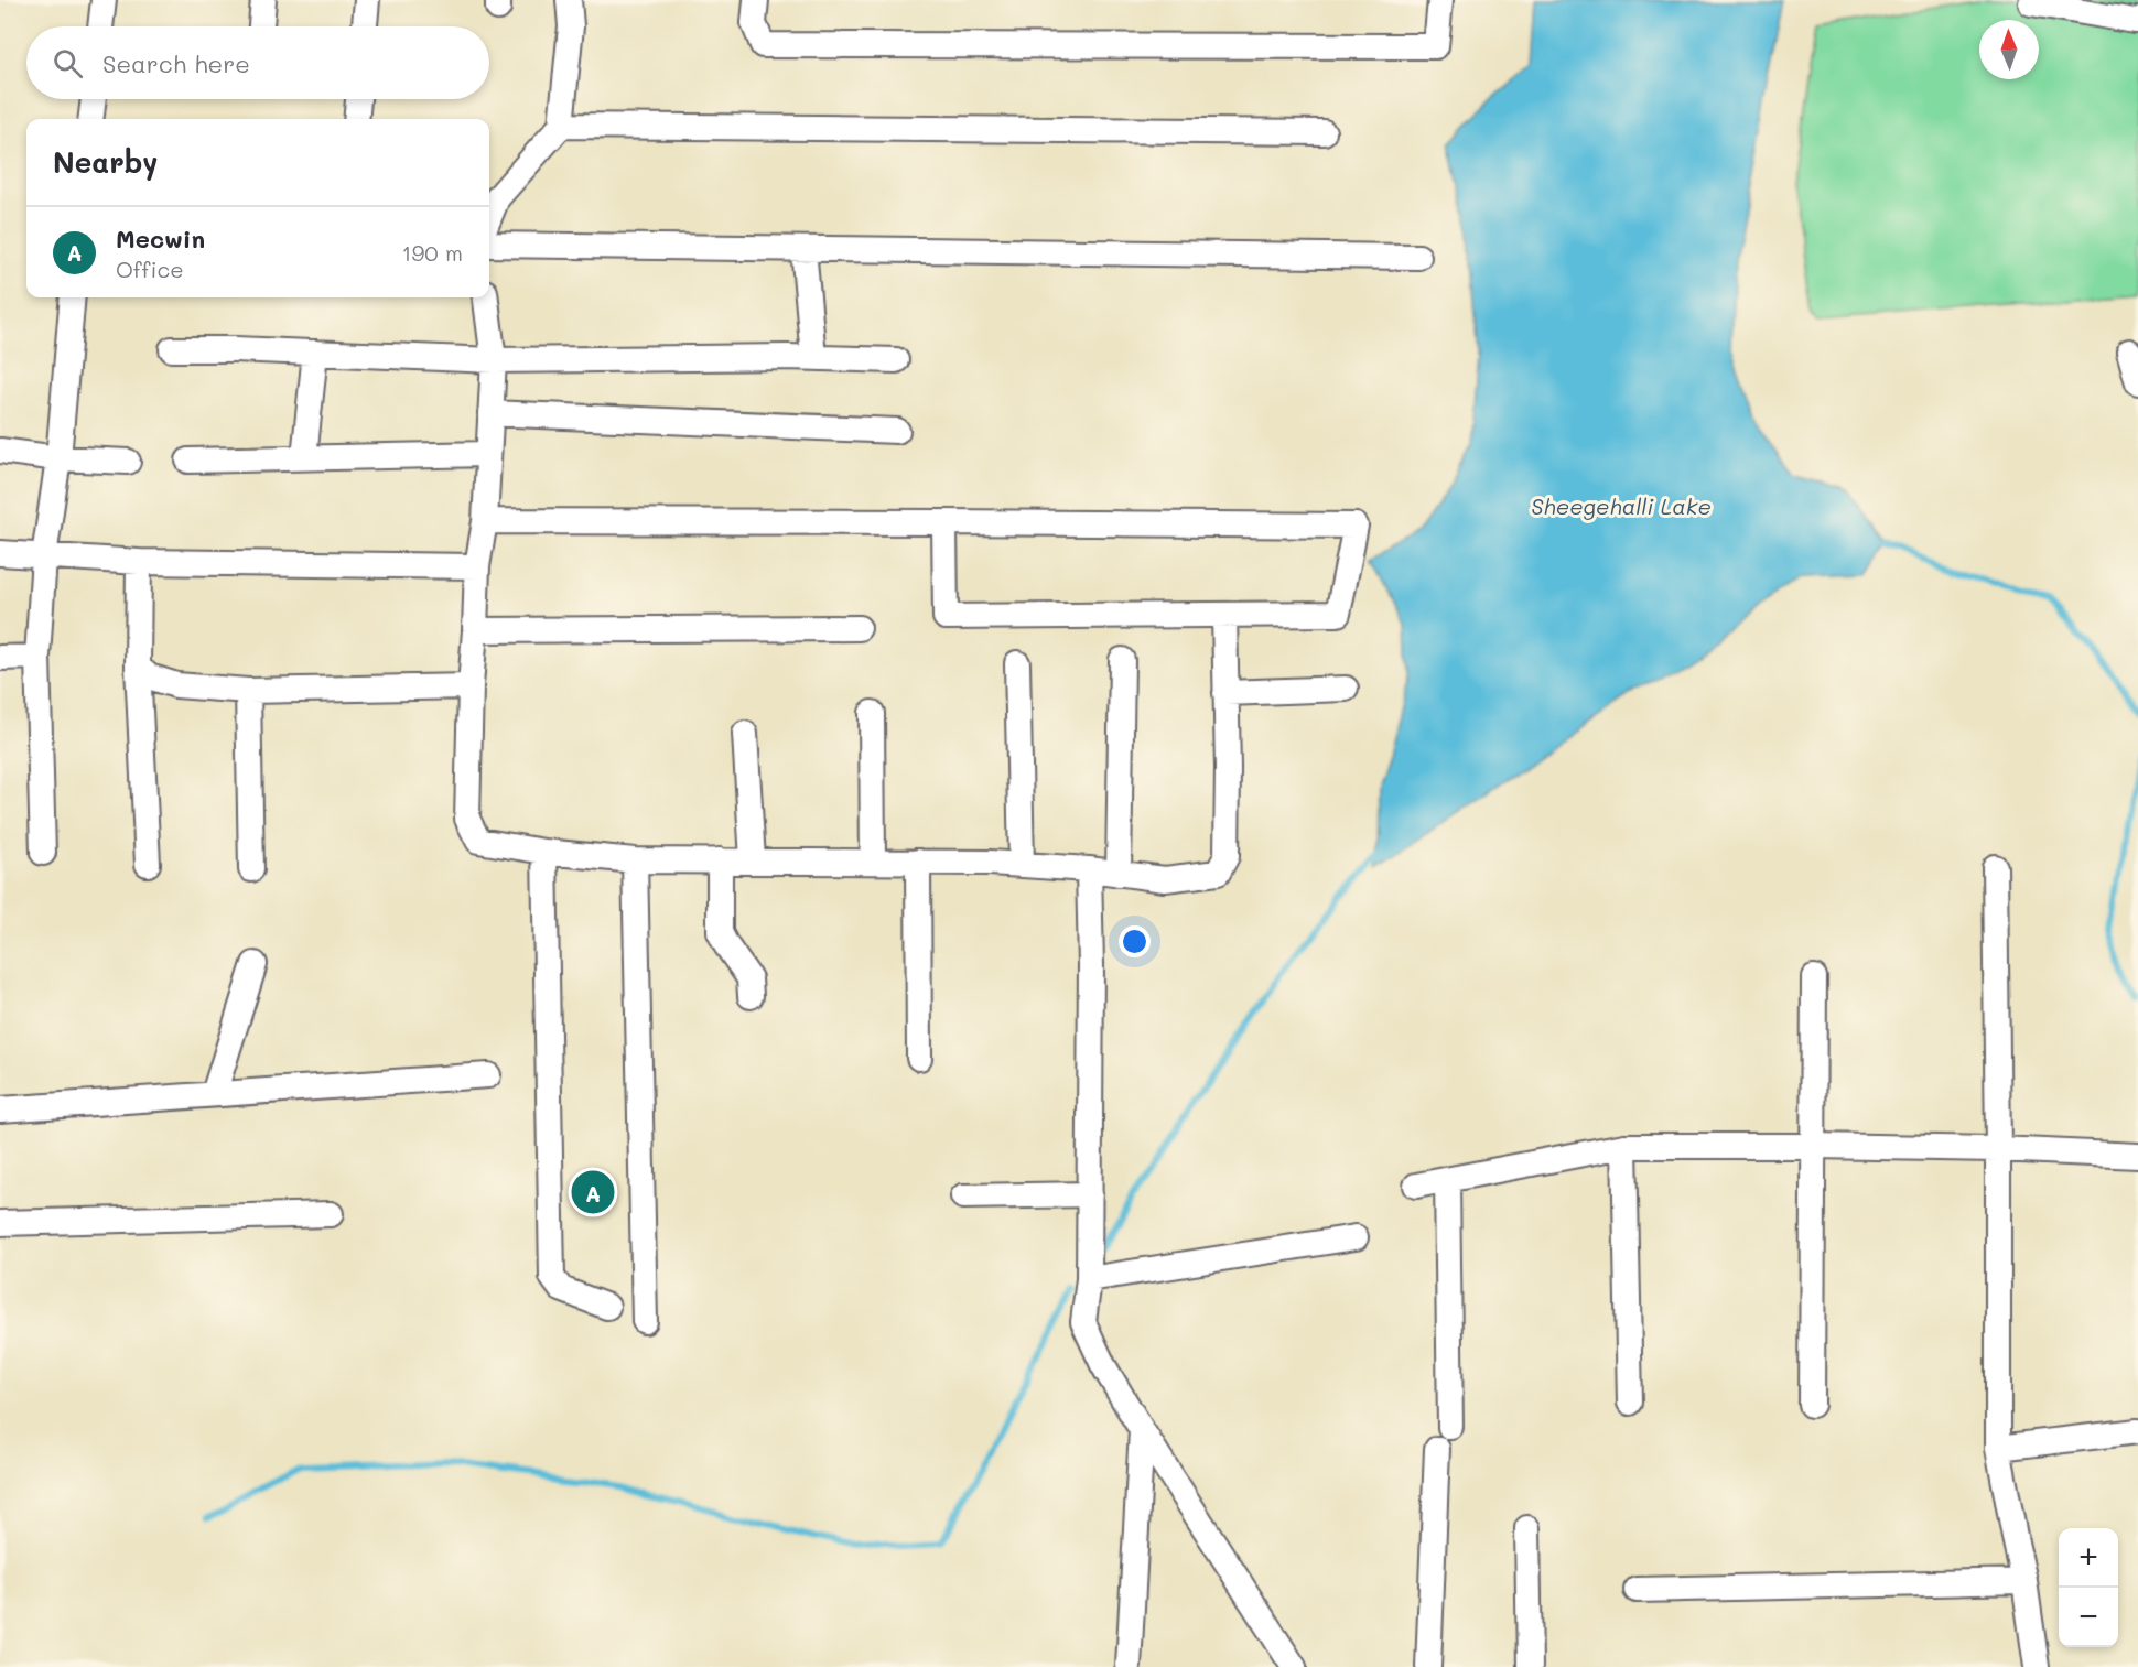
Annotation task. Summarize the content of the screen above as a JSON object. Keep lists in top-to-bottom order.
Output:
{
  "water": ["Sheegehalli Lake"],
  "north": "top",
  "page": {
    "search": "Search here",
    "heading": "Nearby",
    "list": [
      {
        "mark": "A",
        "name": "Mecwin",
        "note": "Office",
        "value": "190 m"
      }
    ],
    "pins": "A",
    "map_buttons": ["+", "−"]
  }
}
